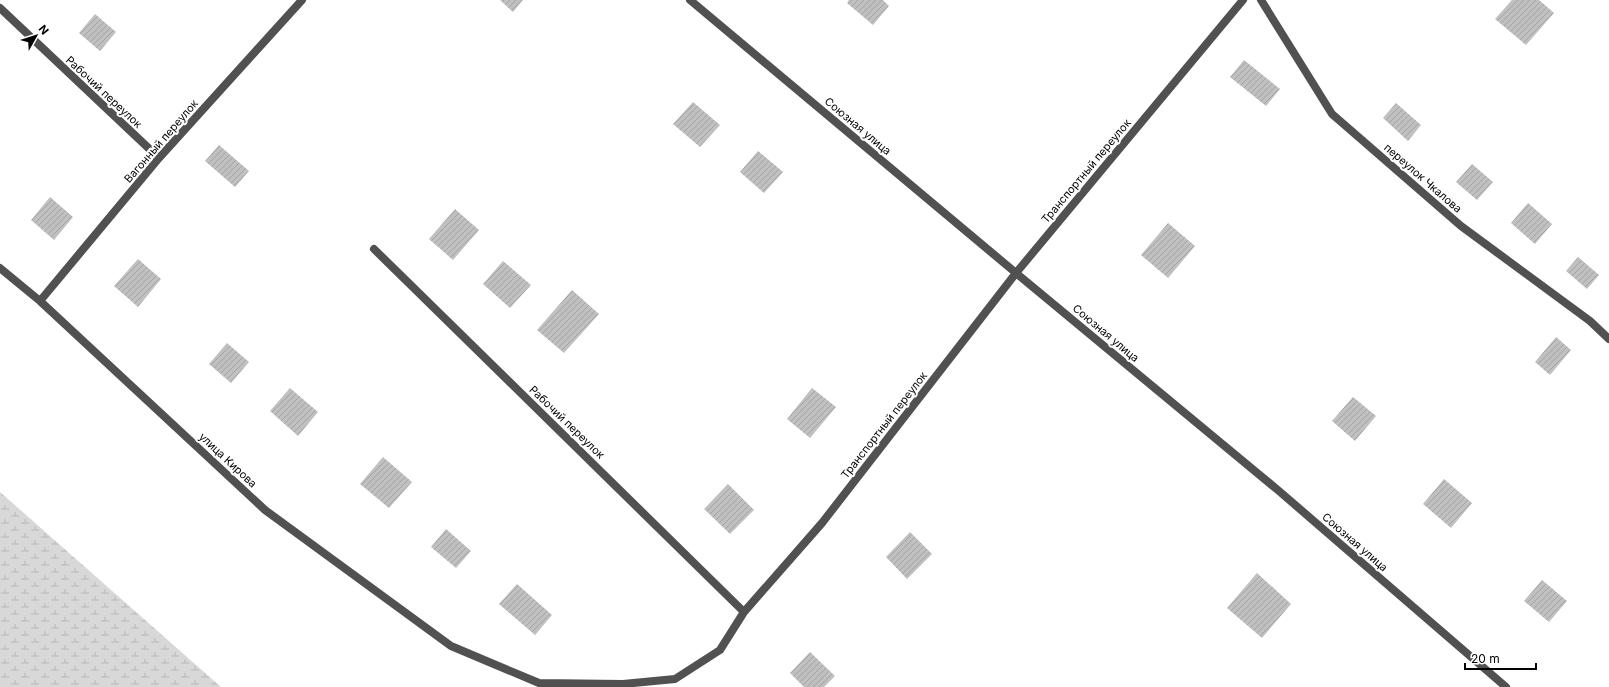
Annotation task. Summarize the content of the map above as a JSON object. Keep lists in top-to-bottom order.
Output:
{
  "streets": {
    "street": [
      "Рабочий переулок",
      "Союзная улица",
      "Вагонный переулок",
      "Транспортный переулок",
      "переулок Чкалова",
      "улица Кирова"
    ]
  },
  "crossings": [
    ["Рабочий переулок", "Вагонный переулок"],
    ["Рабочий переулок", "Транспортный переулок"],
    ["Союзная улица", "Транспортный переулок"],
    ["Вагонный переулок", "улица Кирова"],
    ["Транспортный переулок", "улица Кирова"]
  ],
  "scale_bar": "20 m",
  "north": "top right"
}
